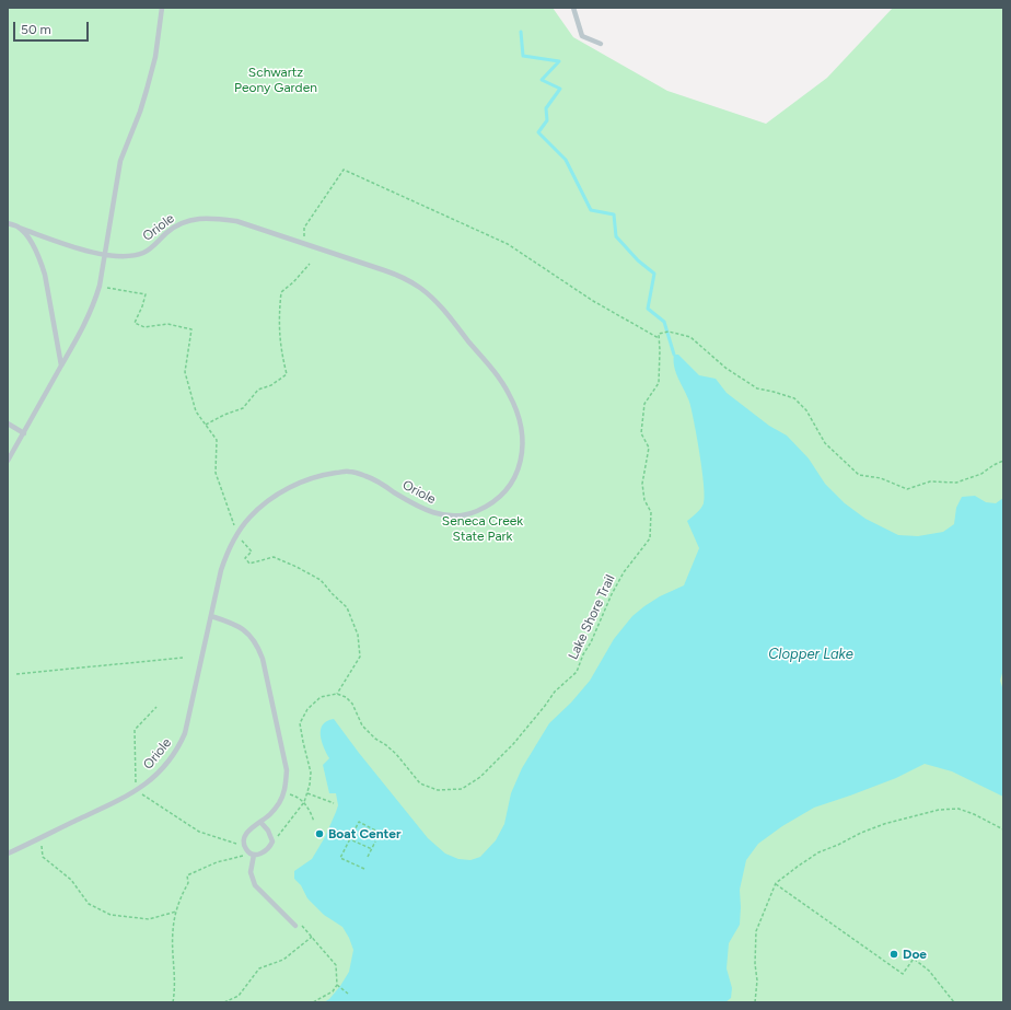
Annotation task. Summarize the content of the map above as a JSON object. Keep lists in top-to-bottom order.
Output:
{
  "streets": {
    "lane": ["Oriole"],
    "path": ["Lake Shore Trail"]
  },
  "water": ["Clopper Lake"],
  "parks": ["Schwartz Peony Garden", "Seneca Creek State Park"],
  "places": ["Boat Center", "Doe"],
  "scale_bar": "50 m"
}
